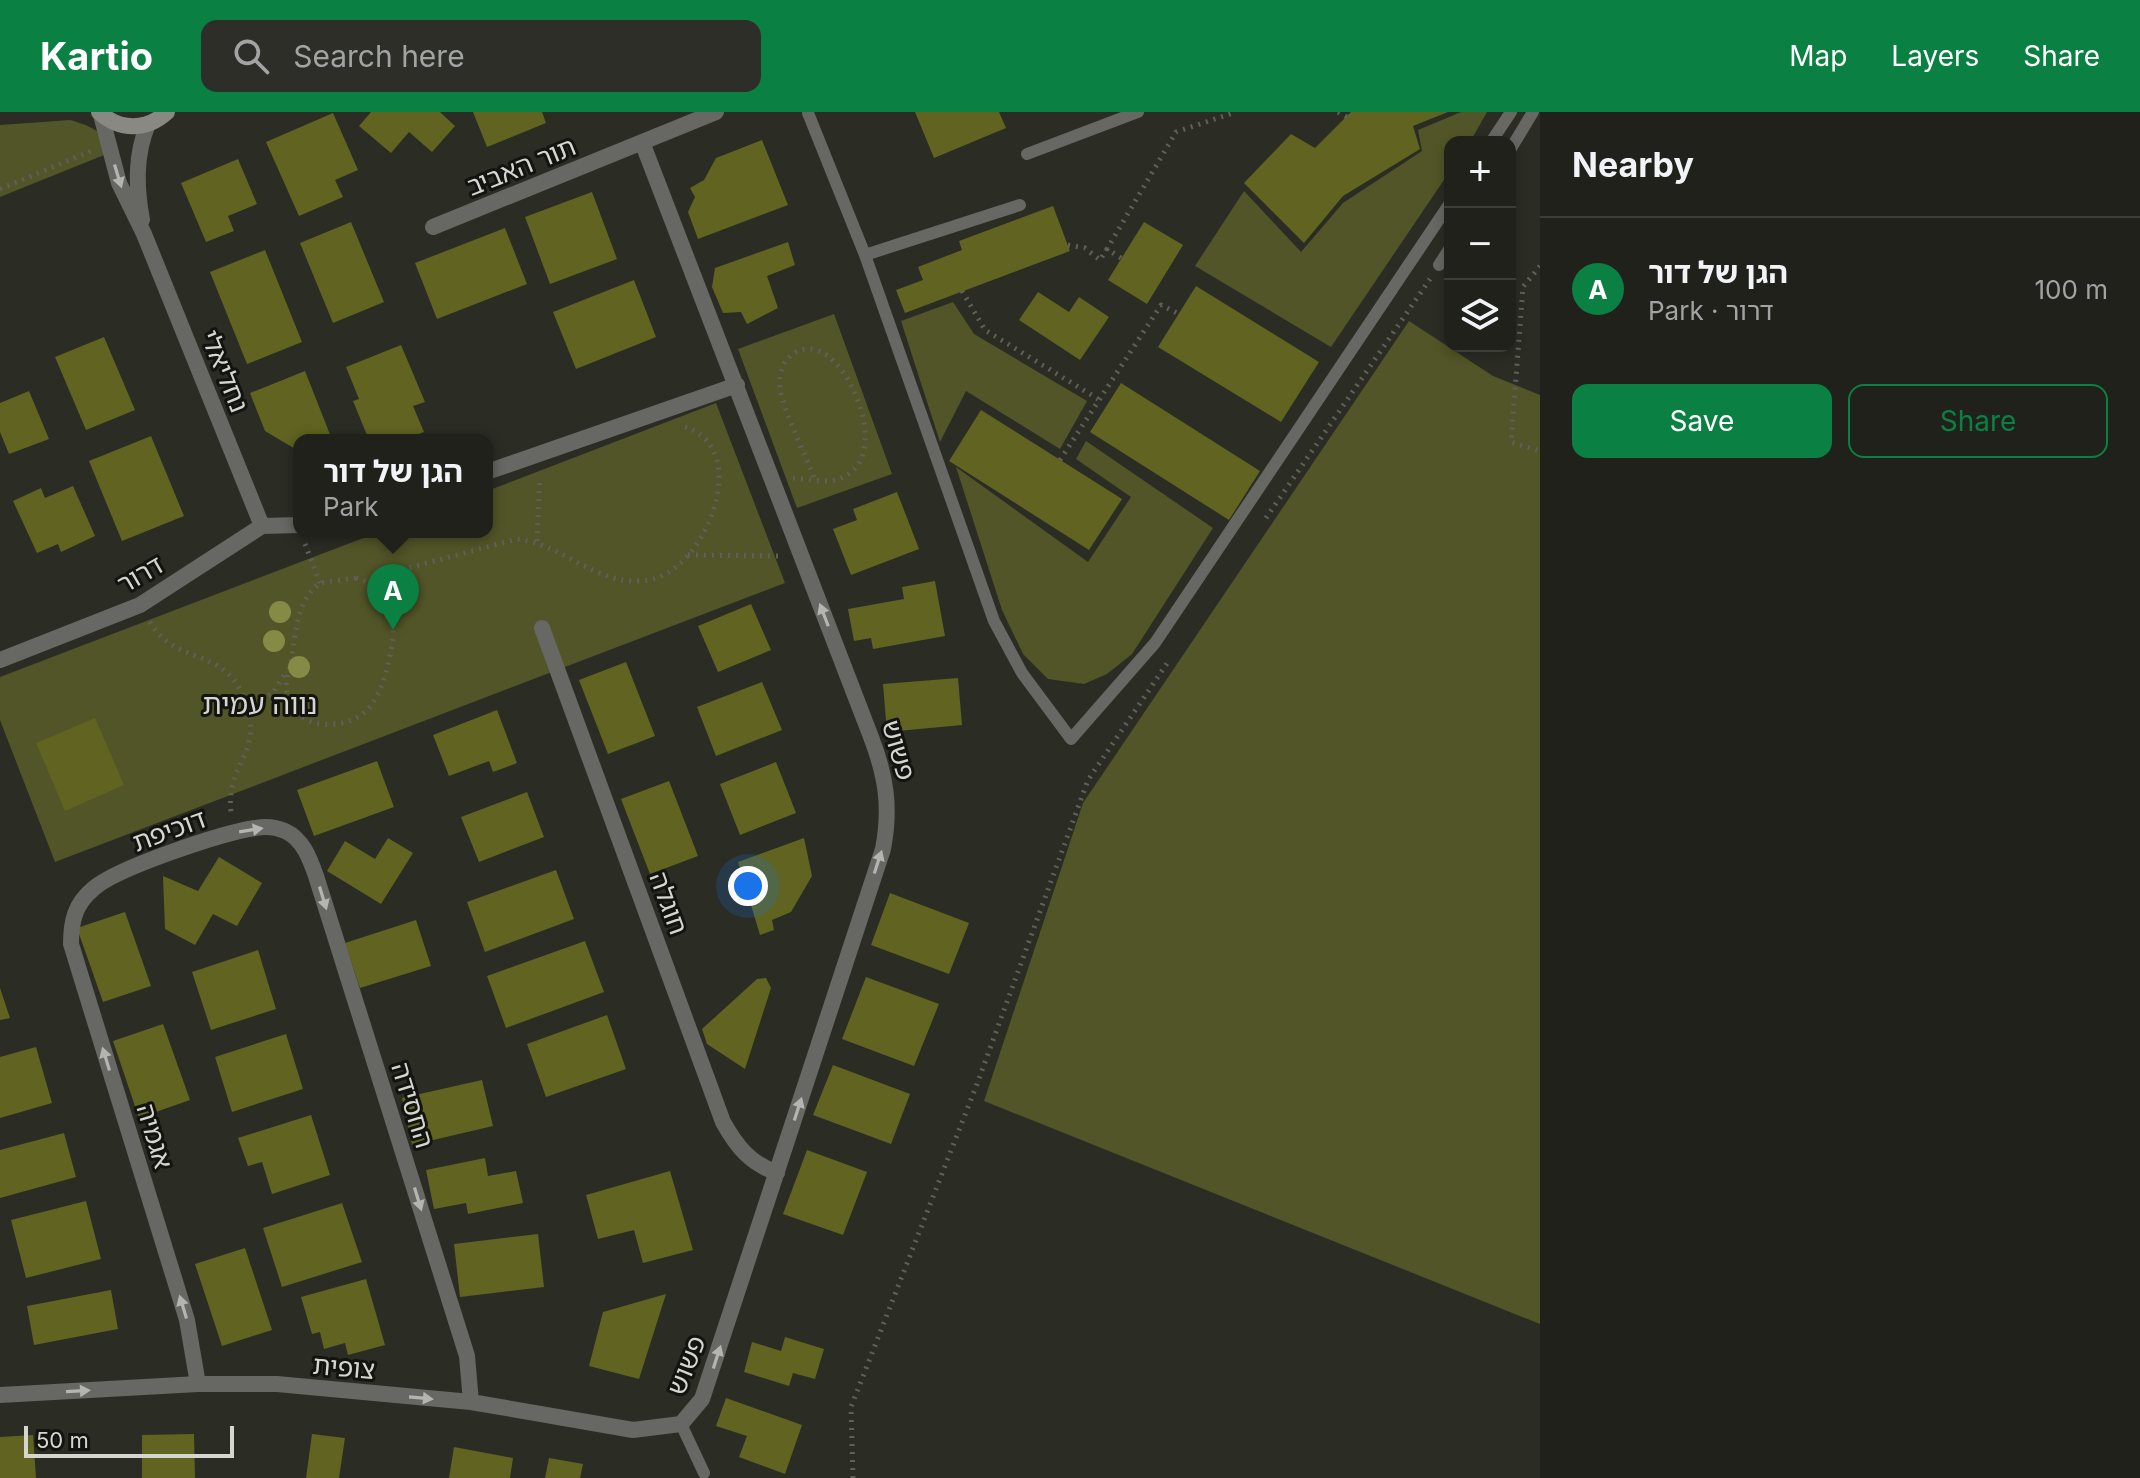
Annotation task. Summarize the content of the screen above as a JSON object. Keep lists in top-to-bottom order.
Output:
{
  "streets": {
    "street": [
      "תור האביב",
      "נחליאלי",
      "דרור",
      "פשוש",
      "דוכיפת",
      "חוגלה",
      "החסידה",
      "אגמיה",
      "צופית"
    ]
  },
  "crossings": [
    ["תור האביב", "פשוש"],
    ["נחליאלי", "דרור"],
    ["פשוש", "חוגלה"],
    ["פשוש", "צופית"],
    ["דוכיפת", "החסידה"],
    ["דוכיפת", "אגמיה"],
    ["החסידה", "צופית"],
    ["אגמיה", "צופית"]
  ],
  "one_way": [
    "פשוש",
    "החסידה",
    "אגמיה",
    "צופית"
  ],
  "districts": ["נווה עמית"],
  "scale_bar": "50 m",
  "page": {
    "header": "Kartio",
    "search": "Search here",
    "nav": ["Map", "Layers", "Share"],
    "heading": "Nearby",
    "map_buttons": ["+", "−"],
    "list": [
      {
        "mark": "A",
        "name": "הגן של דור",
        "note": "Park · דרור",
        "value": "100 m"
      }
    ],
    "buttons": ["Save", "Share"],
    "popup": ["הגן של דור", "Park"],
    "pins": "A",
    "scale": "50 m"
  }
}
